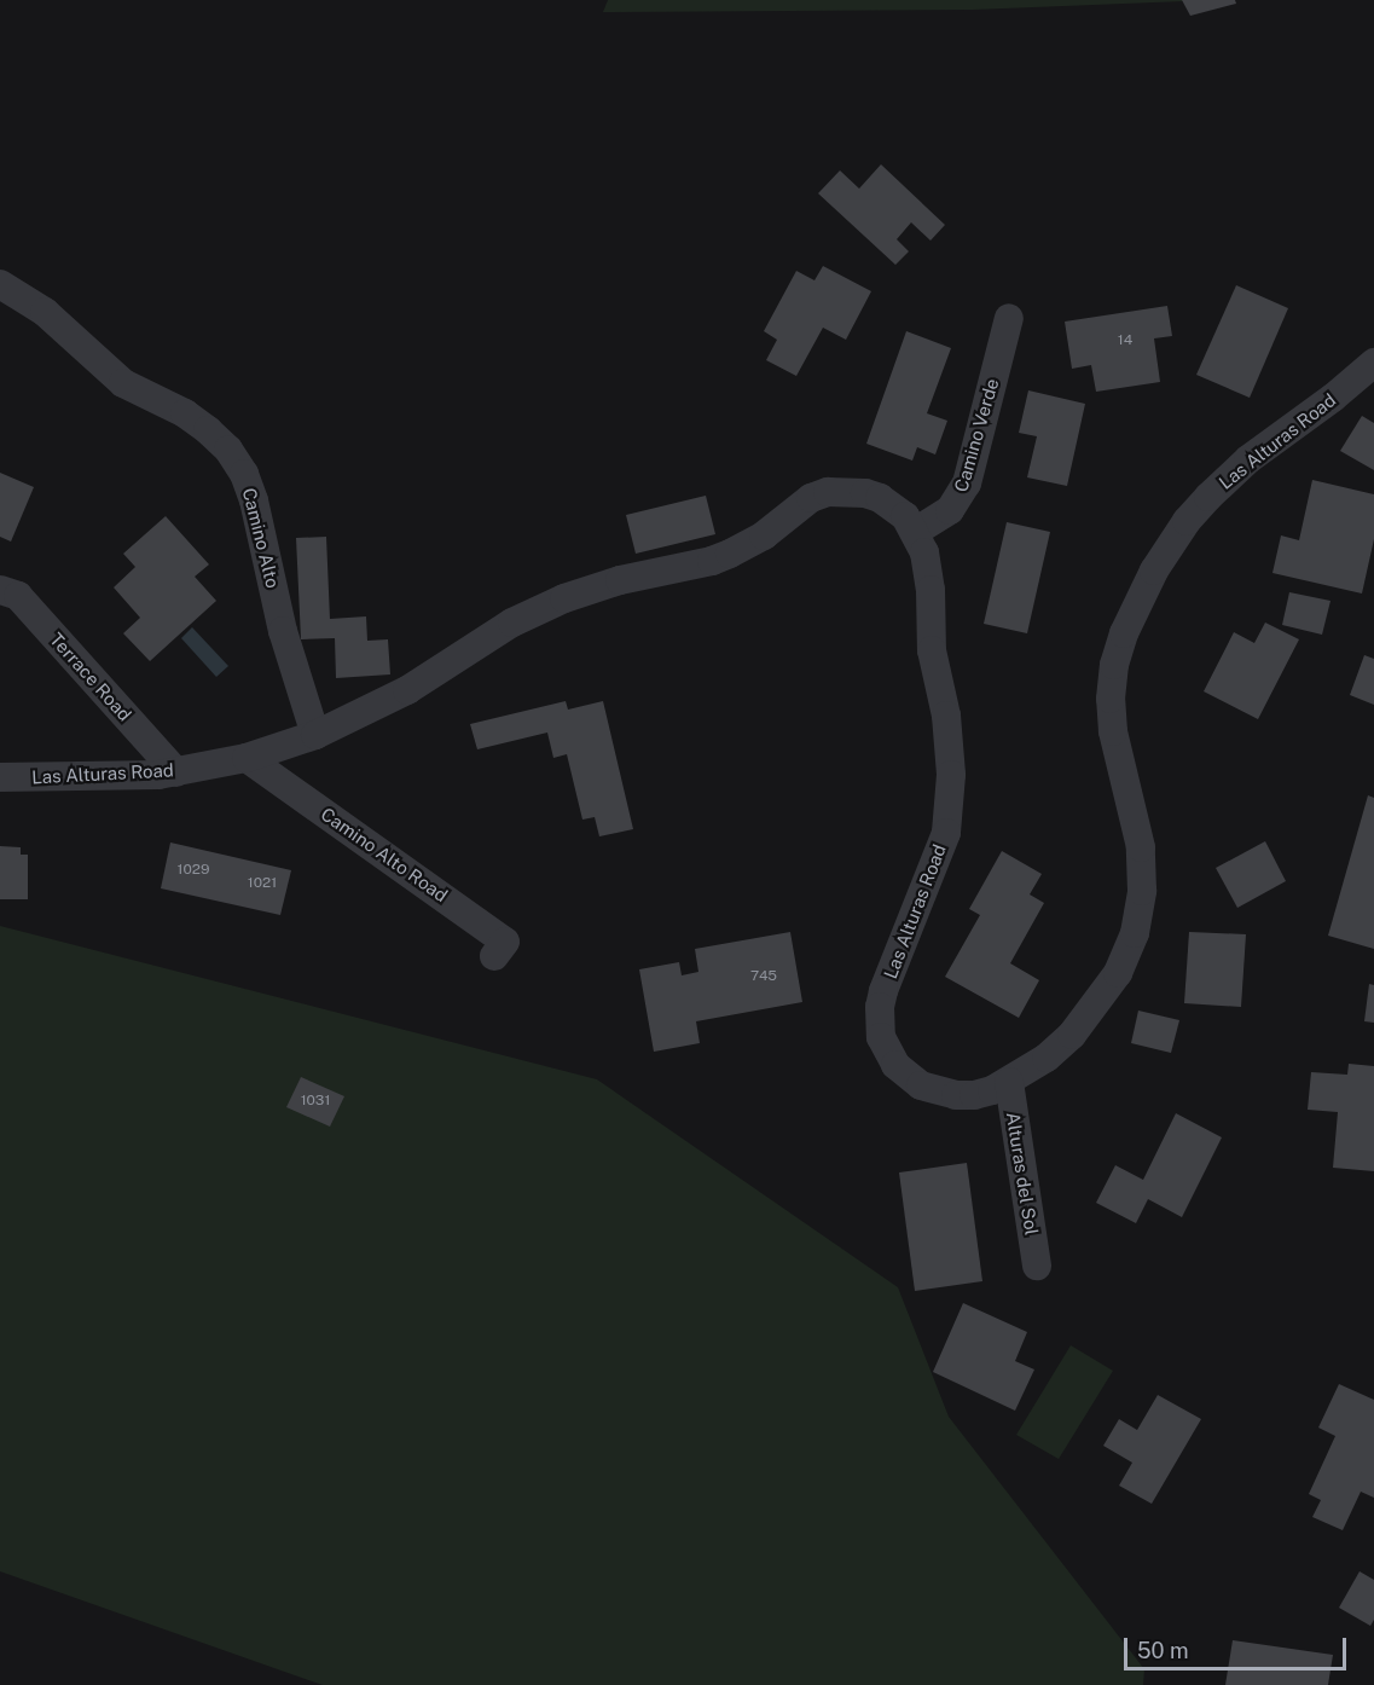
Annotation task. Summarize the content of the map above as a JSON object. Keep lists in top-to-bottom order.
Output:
{
  "streets": {
    "street": [
      "Camino Verde",
      "Las Alturas Road",
      "Camino Alto",
      "Terrace Road",
      "Camino Alto Road",
      "Alturas del Sol"
    ]
  },
  "crossings": [
    ["Camino Verde", "Las Alturas Road"],
    ["Las Alturas Road", "Camino Alto"],
    ["Las Alturas Road", "Terrace Road"],
    ["Las Alturas Road", "Camino Alto Road"],
    ["Las Alturas Road", "Alturas del Sol"]
  ],
  "house_numbers": [
    "14",
    "1029",
    "1021",
    "745",
    "1031"
  ],
  "scale_bar": "50 m"
}
